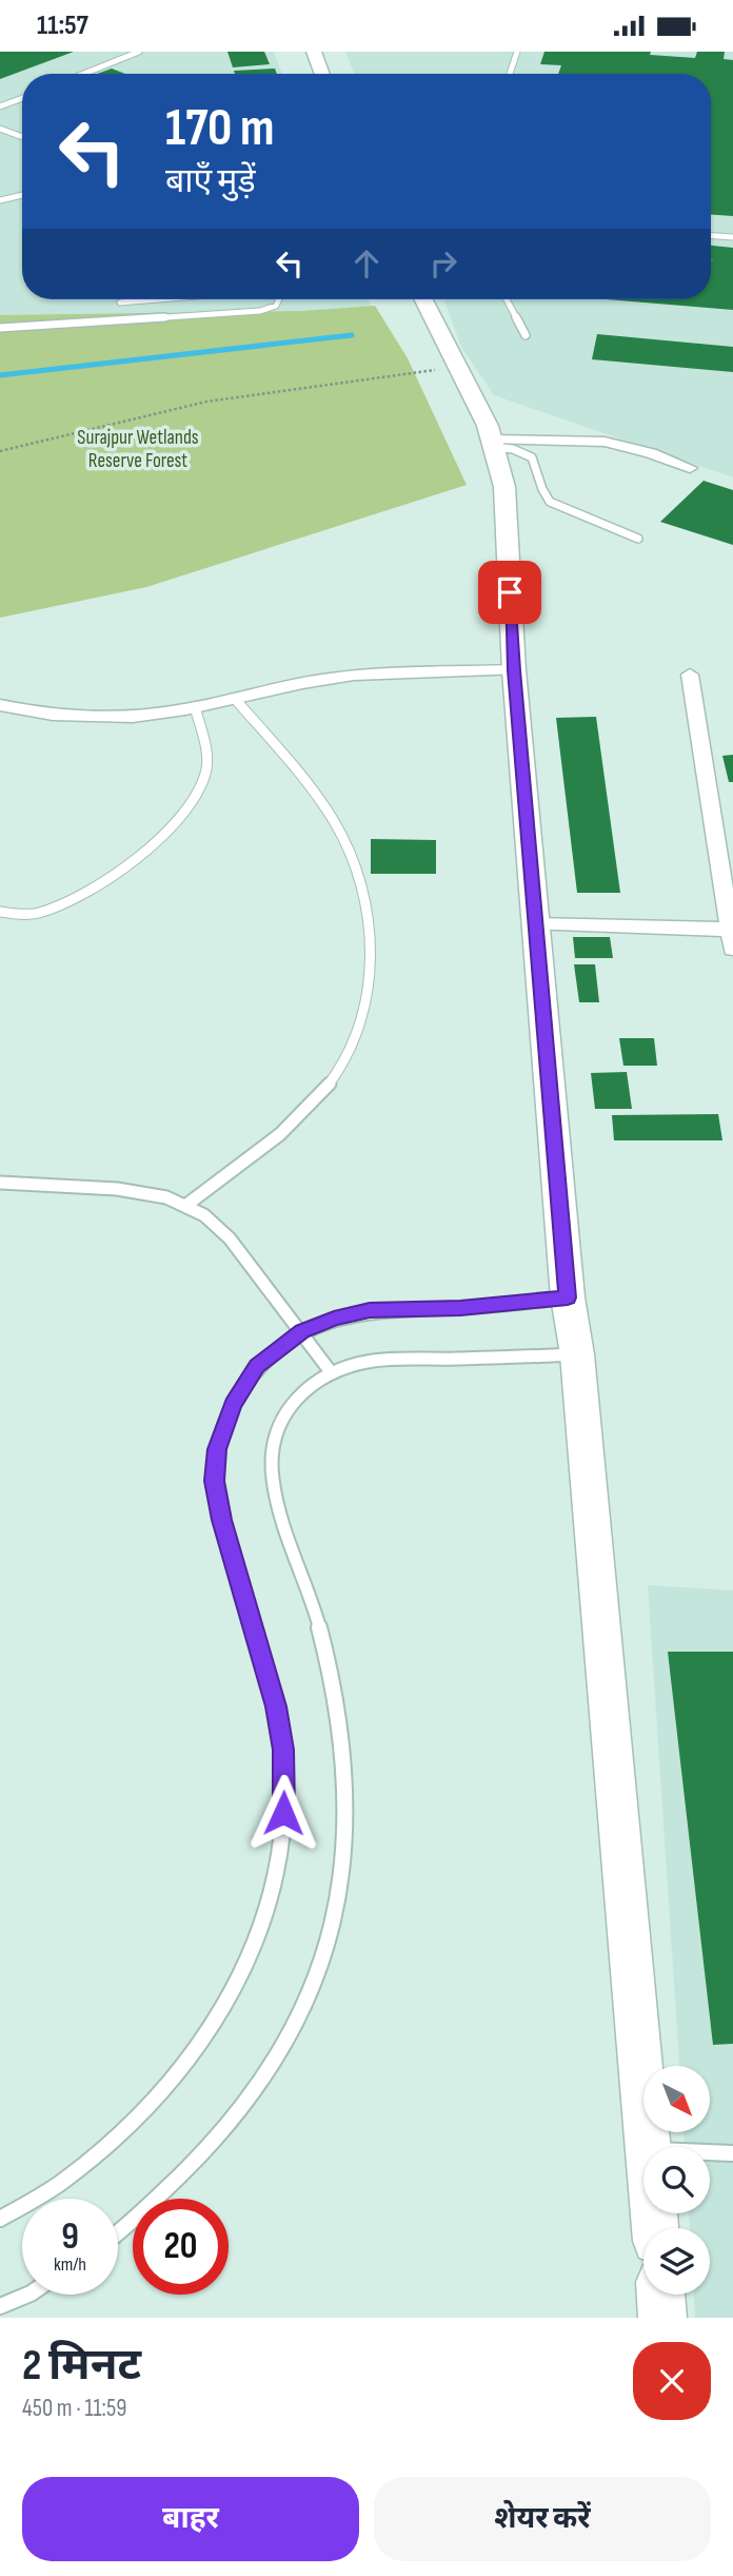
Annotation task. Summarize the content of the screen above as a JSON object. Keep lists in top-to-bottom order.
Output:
{
  "parks": ["Surajpur Wetlands Reserve Forest"],
  "north": "bottom right",
  "page": {
    "status": "11:57",
    "turn": ["170 m", "बाएँ मुड़ें"],
    "speed": "9 km/h",
    "limit": "20",
    "heading": ["2 मिनट", "450 m · 11:59"],
    "buttons": ["बाहर", "शेयर करें"]
  }
}
